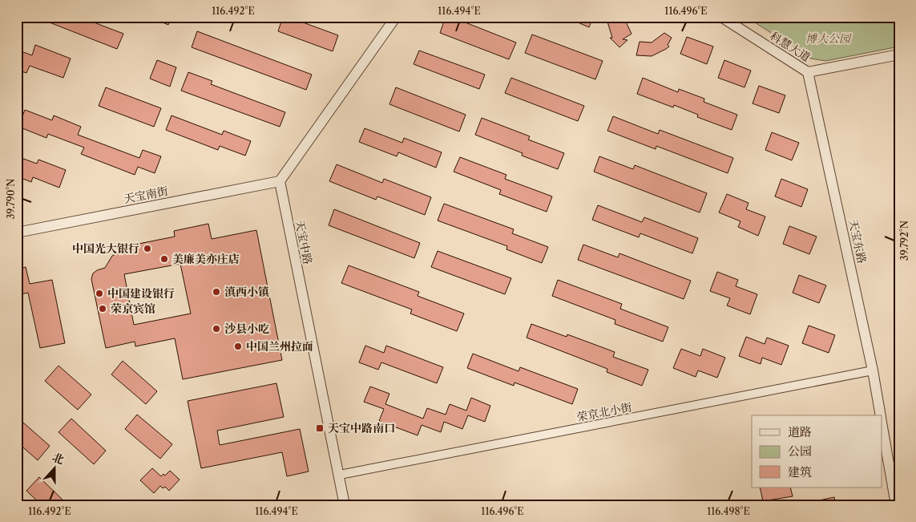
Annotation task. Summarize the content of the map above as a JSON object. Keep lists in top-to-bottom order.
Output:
{
  "streets": {
    "street": [
      "科慧大道",
      "天宝南街",
      "天宝东路",
      "天宝中路",
      "荣京北小街"
    ]
  },
  "crossings": [
    ["科慧大道", "天宝东路"],
    ["天宝南街", "天宝中路"],
    ["天宝东路", "荣京北小街"],
    ["天宝中路", "荣京北小街"]
  ],
  "parks": ["博大公园"],
  "places": {
    "other": [
      "中国光大银行",
      "美廉美亦庄店",
      "滇西小镇",
      "中国建设银行",
      "荣京宾馆",
      "沙县小吃",
      "中国兰州拉面"
    ],
    "transit": ["天宝中路南口"]
  },
  "legend": ["道路", "公园", "建筑"],
  "north": "top",
  "coordinates": [
    "116.492°E",
    "116.494°E",
    "116.496°E",
    "39.790°N",
    "39.792°N",
    "116.498°E"
  ]
}
